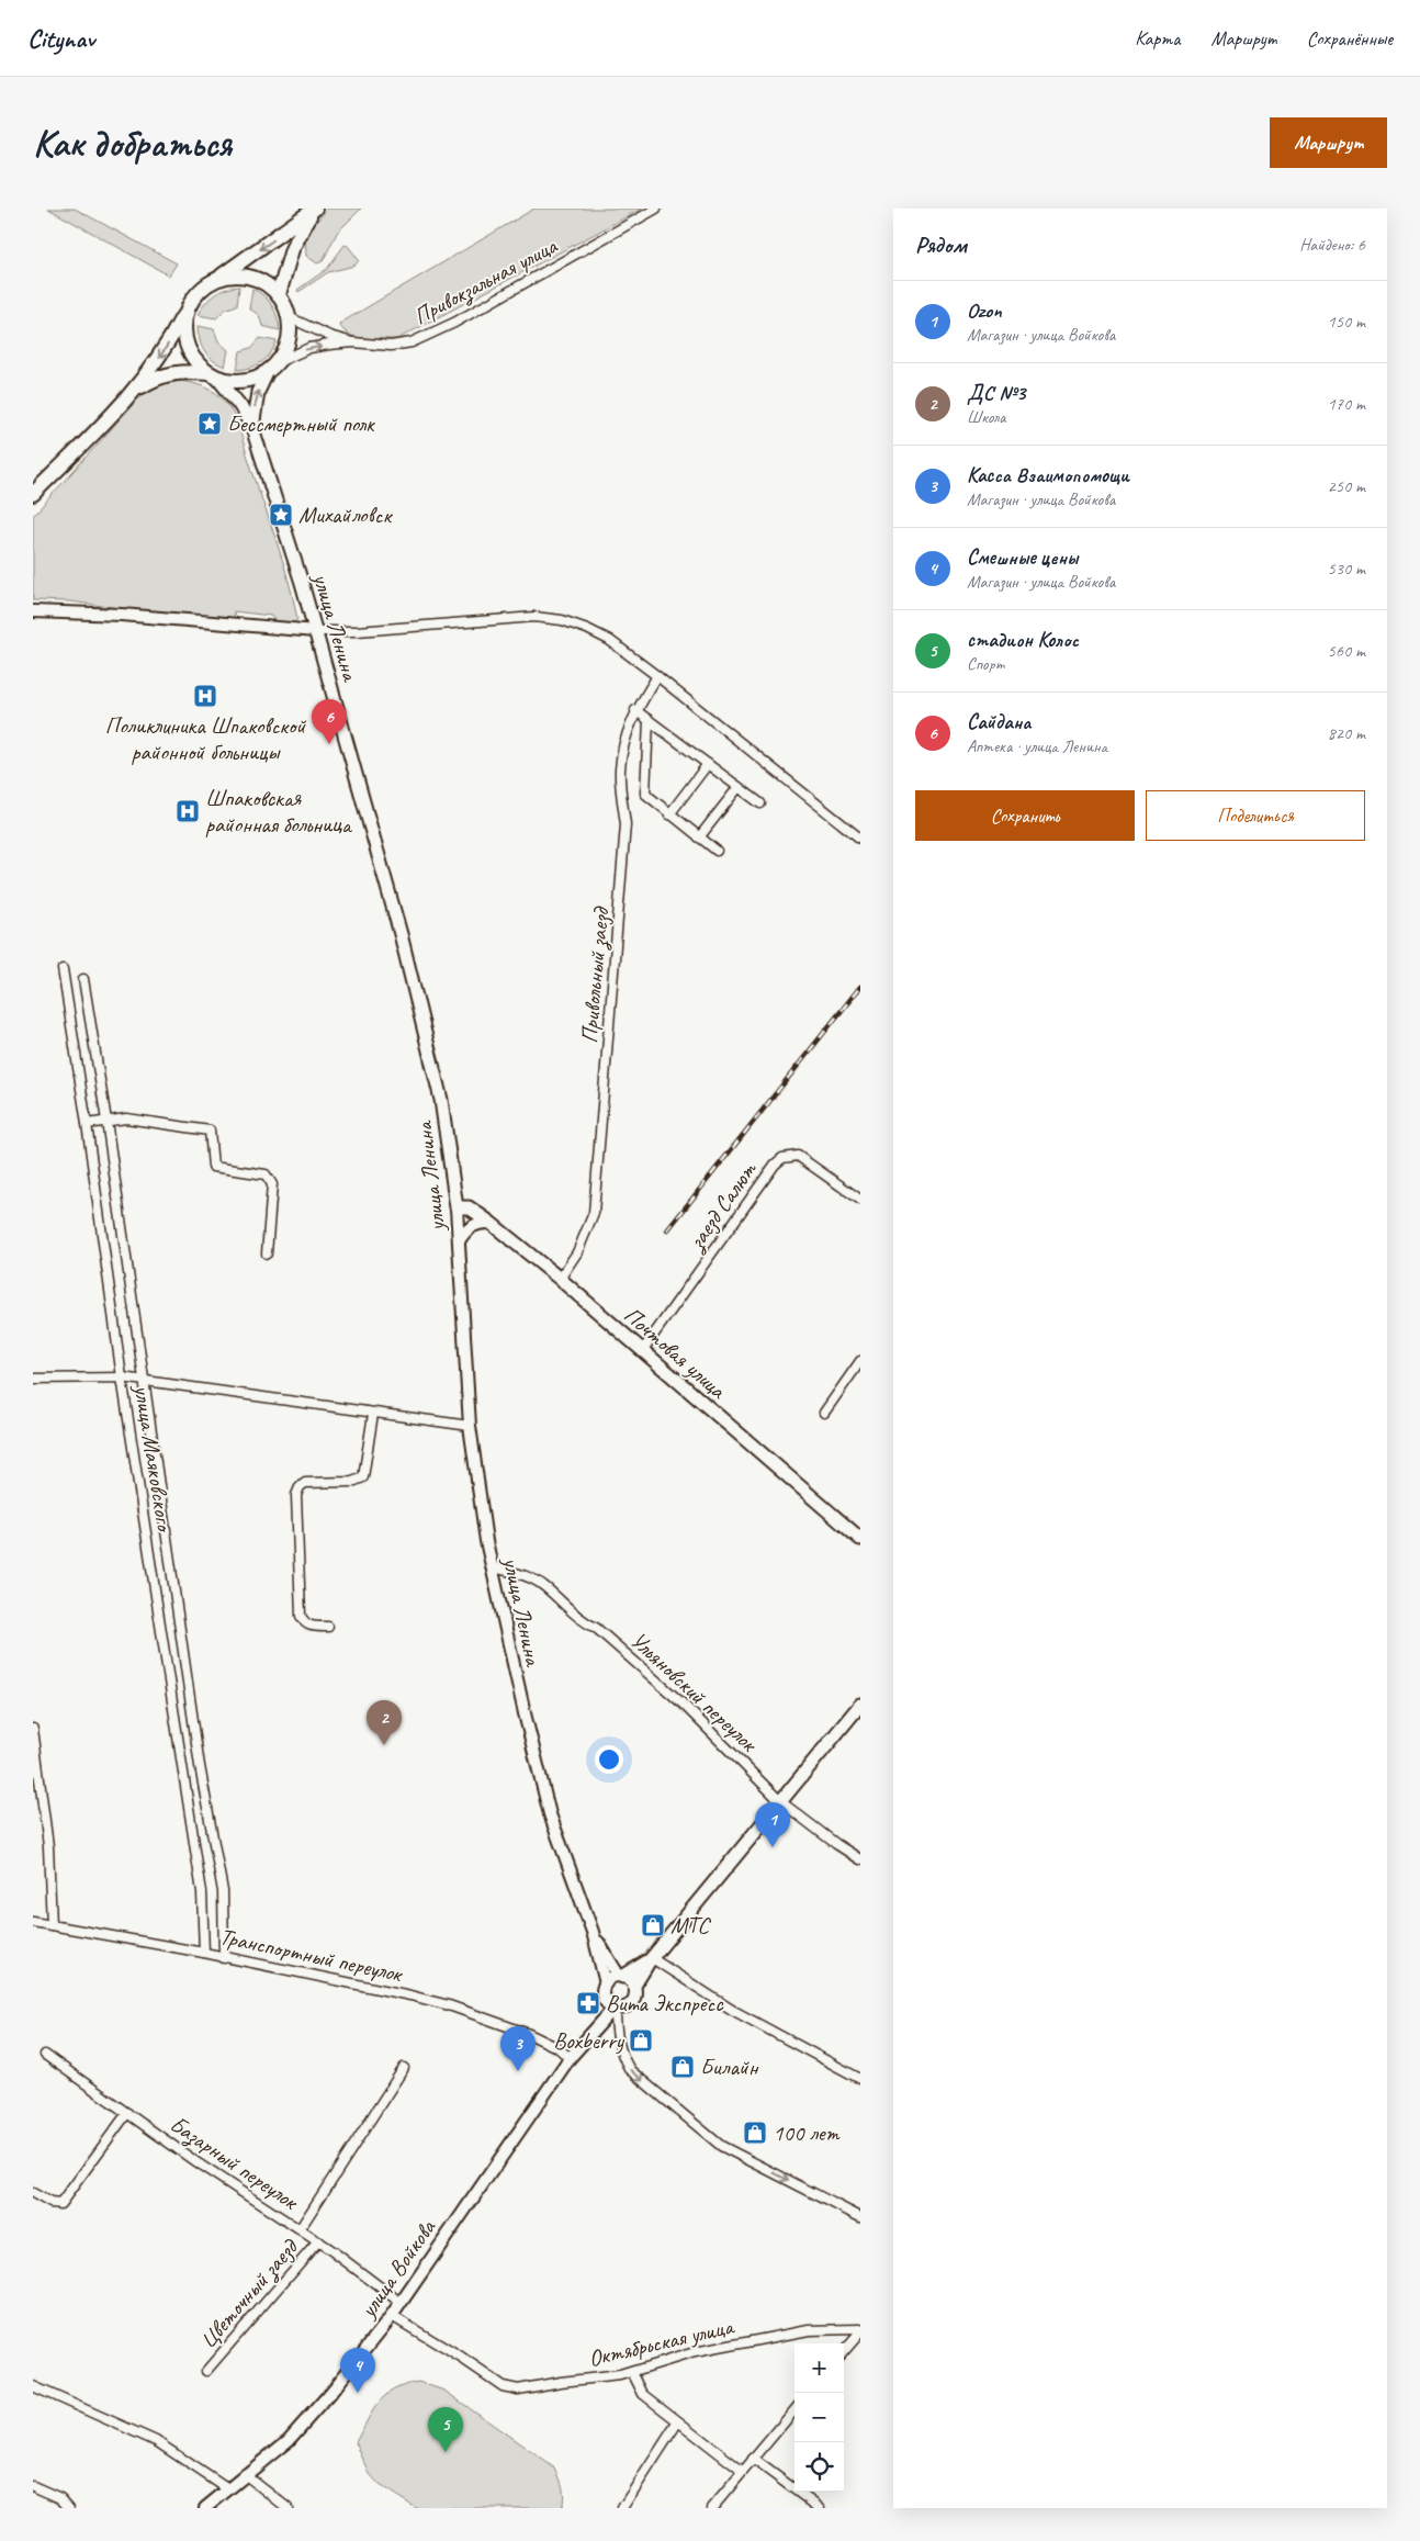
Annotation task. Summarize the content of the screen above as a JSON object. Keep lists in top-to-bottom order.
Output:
{
  "streets": {
    "main road": ["улица Ленина", "Почтовая улица"],
    "street": [
      "Привокзальная улица",
      "Привольный заезд",
      "заезд Салют",
      "улица Маяковского",
      "Ульяновский переулок",
      "Транспортный переулок",
      "Базарный переулок",
      "улица Войкова",
      "Цветочный заезд",
      "Октябрьская улица"
    ]
  },
  "crossings": [
    ["улица Ленина", "Почтовая улица"],
    ["улица Ленина", "Ульяновский переулок"],
    ["улица Ленина", "улица Войкова"],
    ["Привольный заезд", "Почтовая улица"],
    ["заезд Салют", "Почтовая улица"],
    ["улица Маяковского", "Транспортный переулок"],
    ["Транспортный переулок", "улица Войкова"],
    ["Базарный переулок", "улица Войкова"],
    ["Базарный переулок", "Цветочный заезд"],
    ["улица Войкова", "Октябрьская улица"]
  ],
  "places": {
    "place": ["Бессмертный полк", "Михайловск"],
    "hospital": ["Поликлиника Шпаковской районной больницы", "Шпаковская районная больница"],
    "shop": [
      "МТС",
      "Boxberry",
      "Билайн",
      "100 лет"
    ],
    "pharmacy": ["Вита Экспресс"]
  },
  "page": {
    "header": "Citynav",
    "nav": ["Карта", "Маршрут", "Сохранённые"],
    "buttons": [
      "Маршрут",
      ["Сохранить", "Поделиться"]
    ],
    "title": "Как добраться",
    "heading": ["Рядом", "Найдено: 6"],
    "list": [
      {
        "mark": "1",
        "name": "Ozon",
        "note": "Магазин · улица Войкова",
        "value": "150 m"
      },
      {
        "mark": "2",
        "name": "ДС №3",
        "note": "Школа",
        "value": "170 m"
      },
      {
        "mark": "3",
        "name": "Касса Взаимопомощи",
        "note": "Магазин · улица Войкова",
        "value": "250 m"
      },
      {
        "mark": "4",
        "name": "Смешные цены",
        "note": "Магазин · улица Войкова",
        "value": "530 m"
      },
      {
        "mark": "5",
        "name": "стадион Колос",
        "note": "Спорт",
        "value": "560 m"
      },
      {
        "mark": "6",
        "name": "Сайдана",
        "note": "Аптека · улица Ленина",
        "value": "820 m"
      }
    ],
    "pins": [
      "6",
      "2",
      "1",
      "3",
      "4",
      "5"
    ],
    "map_buttons": ["+", "−"]
  }
}
